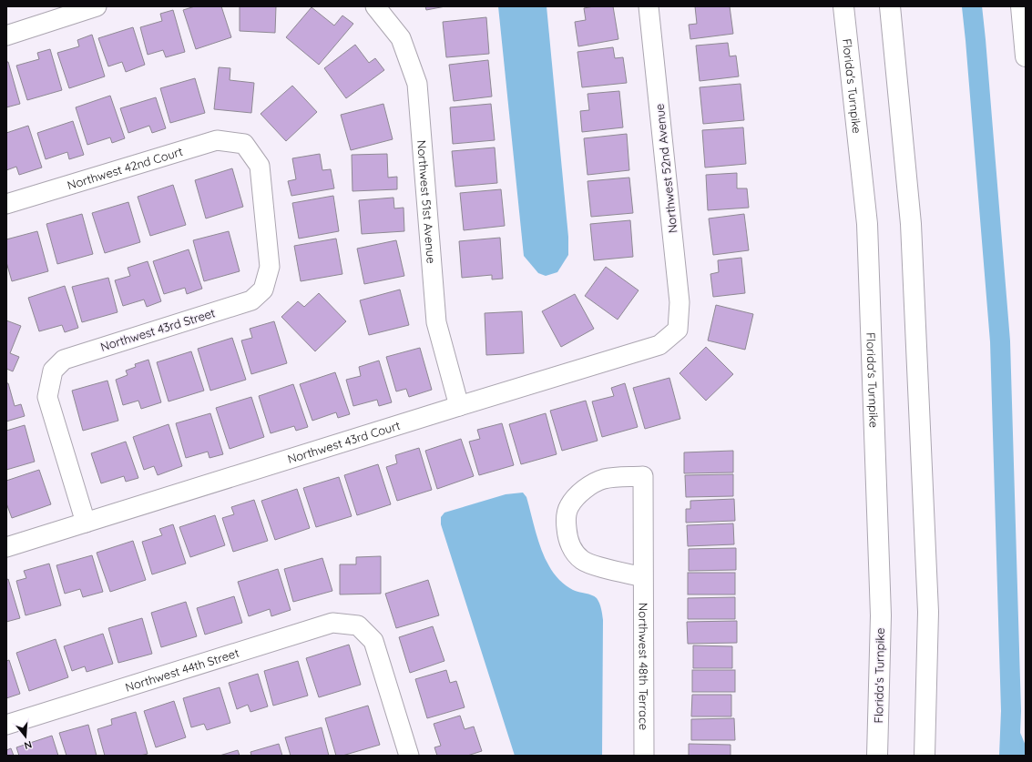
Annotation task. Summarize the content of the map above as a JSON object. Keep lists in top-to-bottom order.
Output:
{
  "streets": {
    "main road": ["Florida's Turnpike"],
    "street": [
      "Northwest 42nd Court",
      "Northwest 52nd Avenue",
      "Northwest 51st Avenue",
      "Northwest 43rd Street",
      "Northwest 43rd Court",
      "Northwest 48th Terrace",
      "Northwest 44th Street"
    ]
  },
  "crossings": [
    ["Northwest 42nd Court", "Northwest 43rd Street"],
    ["Northwest 52nd Avenue", "Northwest 43rd Court"],
    ["Northwest 51st Avenue", "Northwest 43rd Court"],
    ["Northwest 43rd Street", "Northwest 43rd Court"]
  ],
  "north": "bottom"
}
